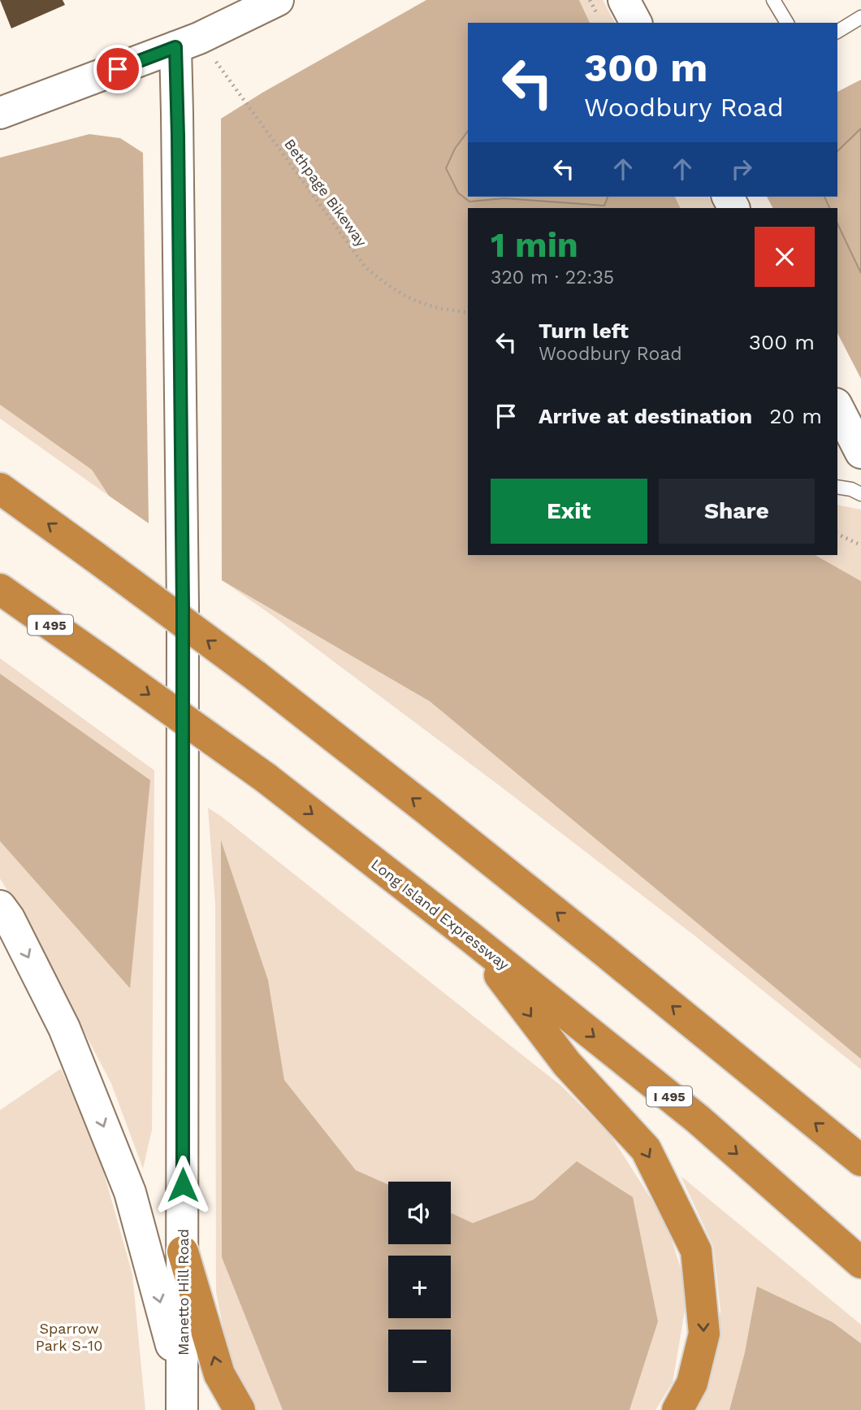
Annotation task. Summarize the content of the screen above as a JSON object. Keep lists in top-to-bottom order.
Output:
{
  "streets": {
    "highway": ["I 495", "Long Island Expressway"],
    "main road": ["Manetto Hill Road"],
    "path": ["Bethpage Bikeway"]
  },
  "crossings": [
    ["Bethpage Bikeway", "Manetto Hill Road"]
  ],
  "parks": ["Sparrow Park S-10"],
  "page": {
    "turn": ["300 m", "Woodbury Road"],
    "heading": ["1 min", "320 m · 22:35"],
    "list": [
      {
        "name": "Turn left",
        "note": "Woodbury Road",
        "value": "300 m"
      },
      {
        "name": "Arrive at destination",
        "value": "20 m"
      }
    ],
    "buttons": ["Exit", "Share"],
    "map_buttons": ["+", "−"]
  }
}
